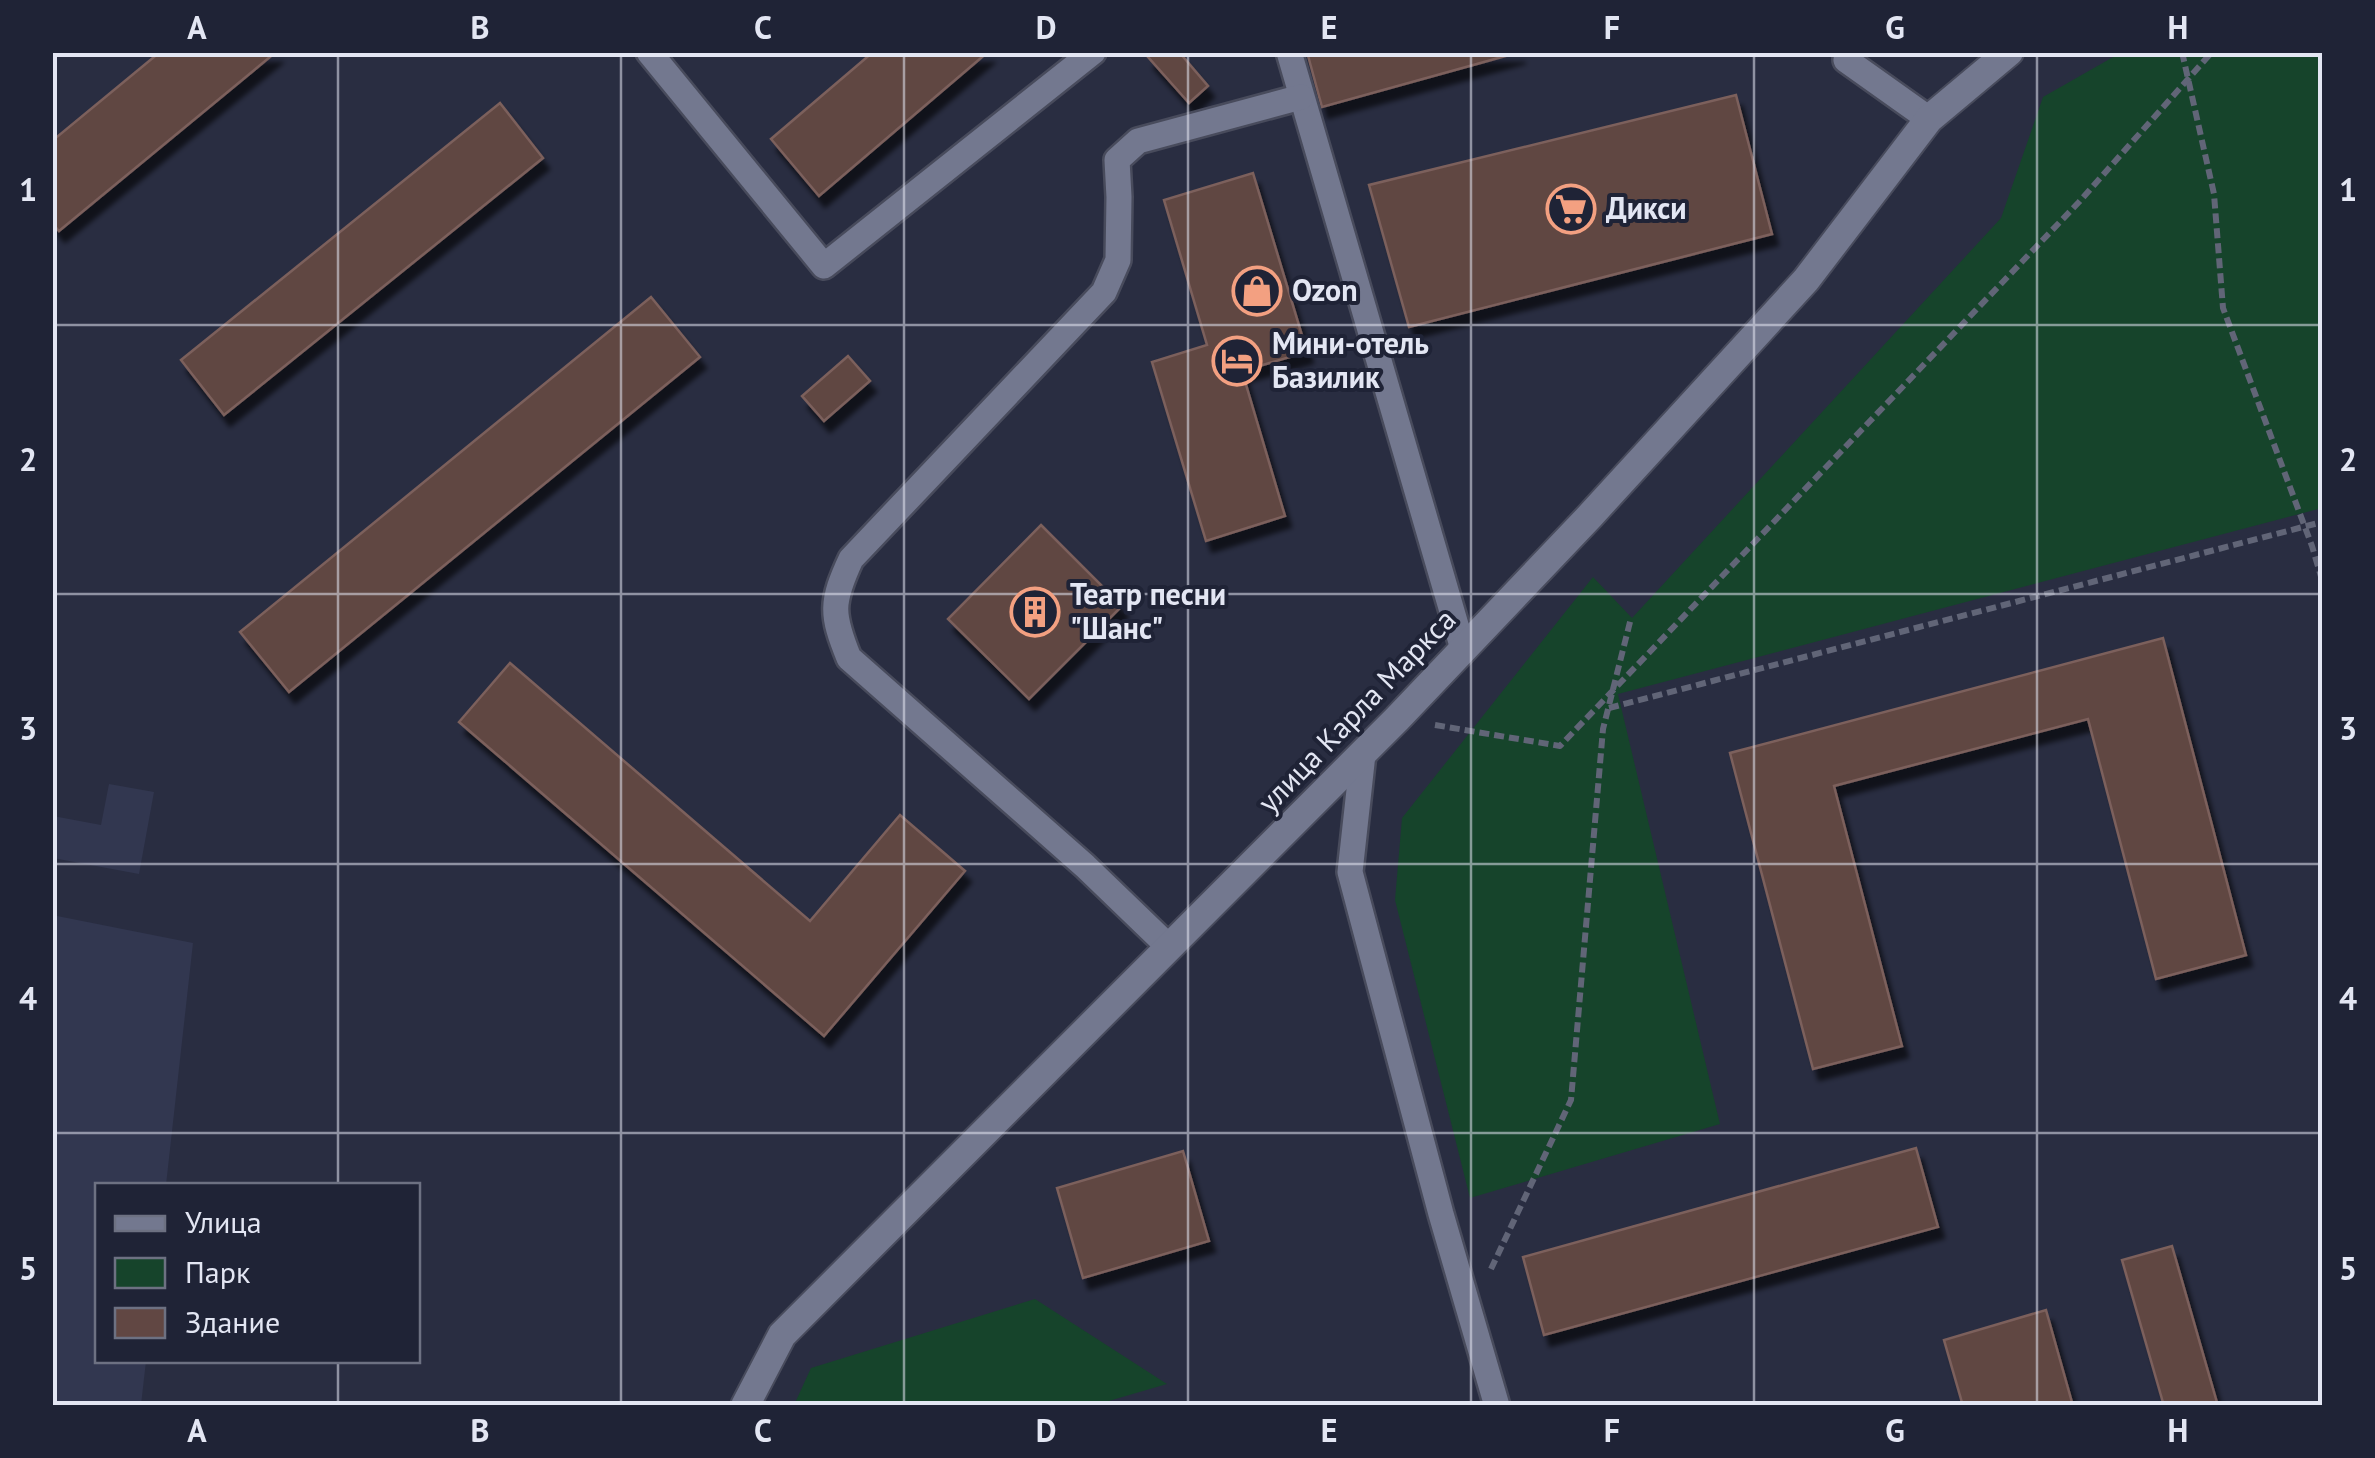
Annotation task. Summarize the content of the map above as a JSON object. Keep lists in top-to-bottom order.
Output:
{
  "streets": {
    "street": ["улица Карла Маркса"]
  },
  "places": {
    "supermarket": ["Дикси"],
    "shop": ["Ozon"],
    "hotel": ["Мини-отель Базилик"],
    "building": ["Театр песни \"Шанс\""]
  },
  "legend": ["Улица", "Парк", "Здание"],
  "grid": {
    "columns": [
      "A",
      "B",
      "C",
      "D",
      "E",
      "F",
      "G",
      "H"
    ],
    "rows": [
      "1",
      "2",
      "3",
      "4",
      "5"
    ]
  }
}
